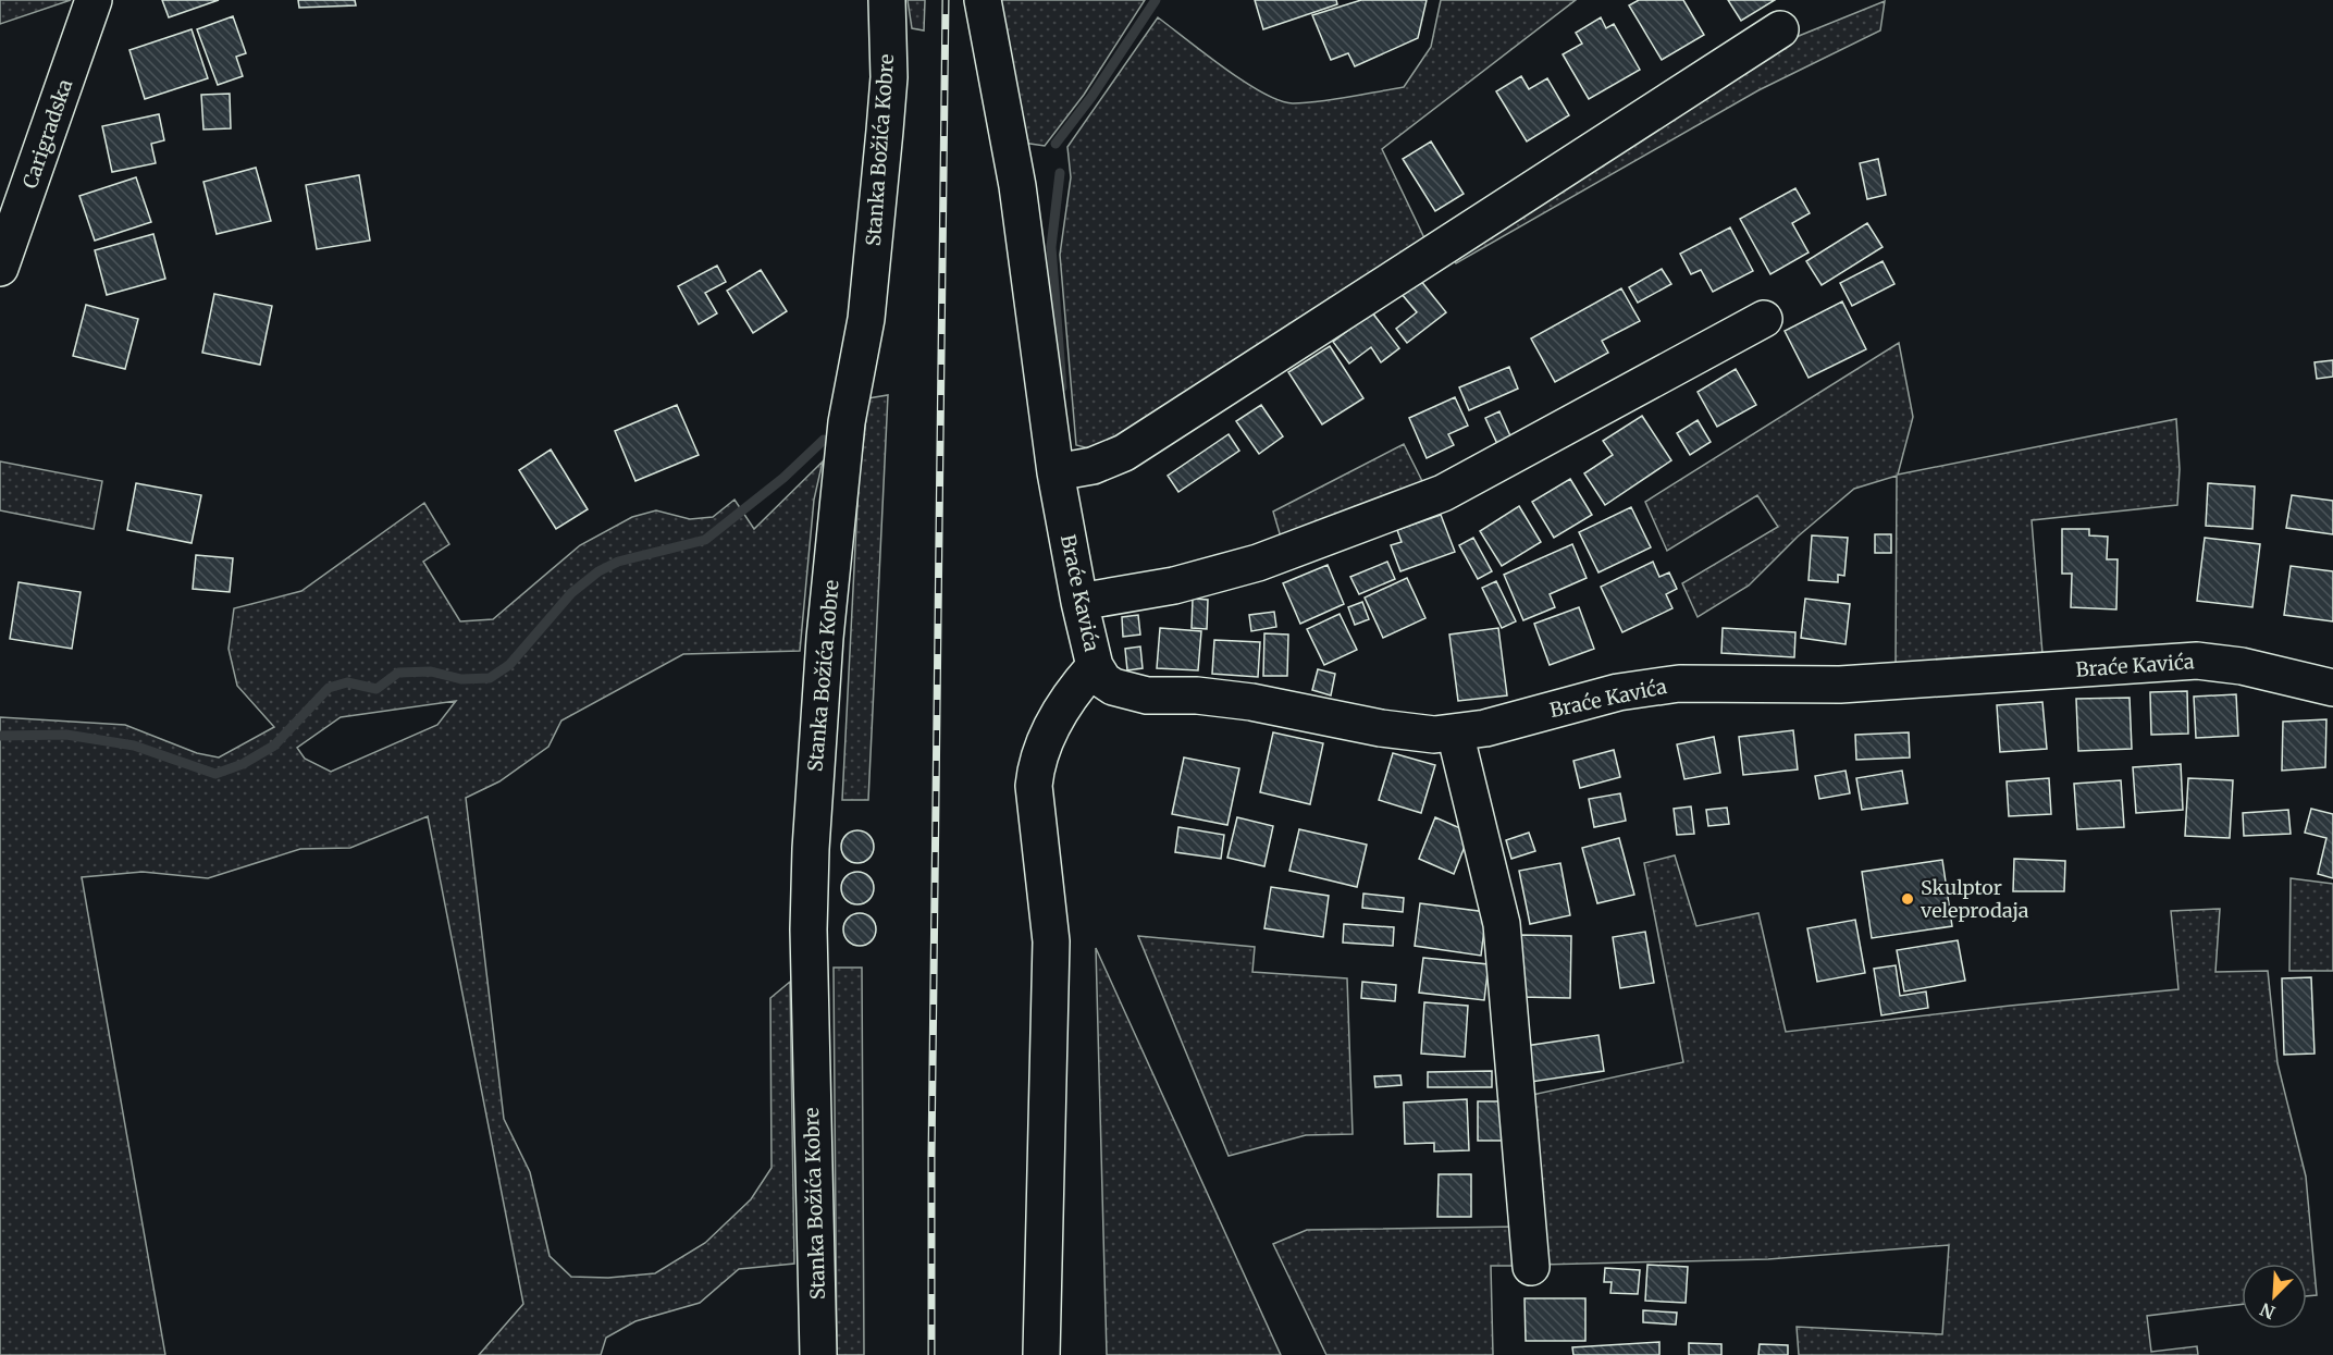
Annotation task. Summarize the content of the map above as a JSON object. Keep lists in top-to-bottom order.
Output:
{
  "streets": {
    "street": ["Carigradska", "Stanka Božića Kobre", "Braće Kavića"]
  },
  "places": ["Skulptor veleprodaja"],
  "north": "bottom left"
}
